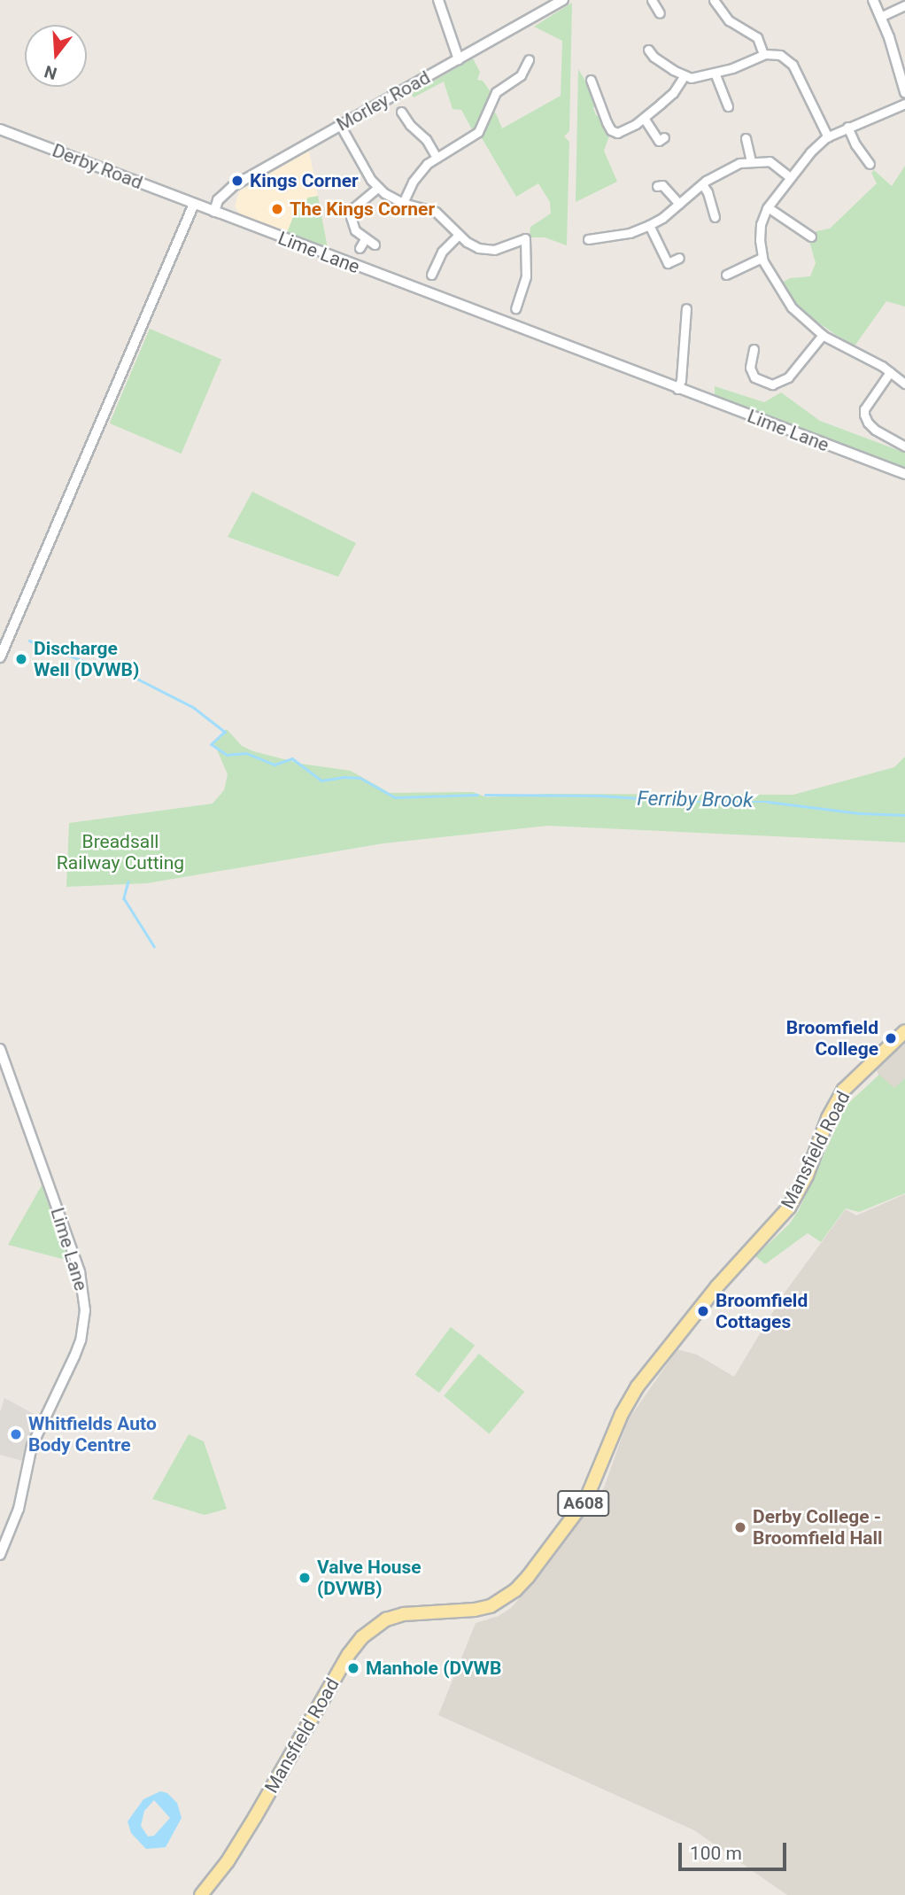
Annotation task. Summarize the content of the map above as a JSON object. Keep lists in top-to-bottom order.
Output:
{
  "streets": {
    "main road": ["Mansfield Road", "A608"],
    "street": ["Morley Road", "Derby Road", "Lime Lane"]
  },
  "crossings": [
    ["Morley Road", "Lime Lane"],
    ["Derby Road", "Lime Lane"]
  ],
  "water": ["Ferriby Brook"],
  "parks": ["Breadsall Railway Cutting"],
  "places": [
    "Kings Corner",
    "The Kings Corner",
    "Discharge Well (DVWB)",
    "Broomfield College",
    "Broomfield Cottages",
    "Whitfields Auto Body Centre",
    "Derby College - Broomfield Hall",
    "Valve House (DVWB)",
    "Manhole (DVWB"
  ],
  "scale_bar": "100 m",
  "north": "bottom"
}
